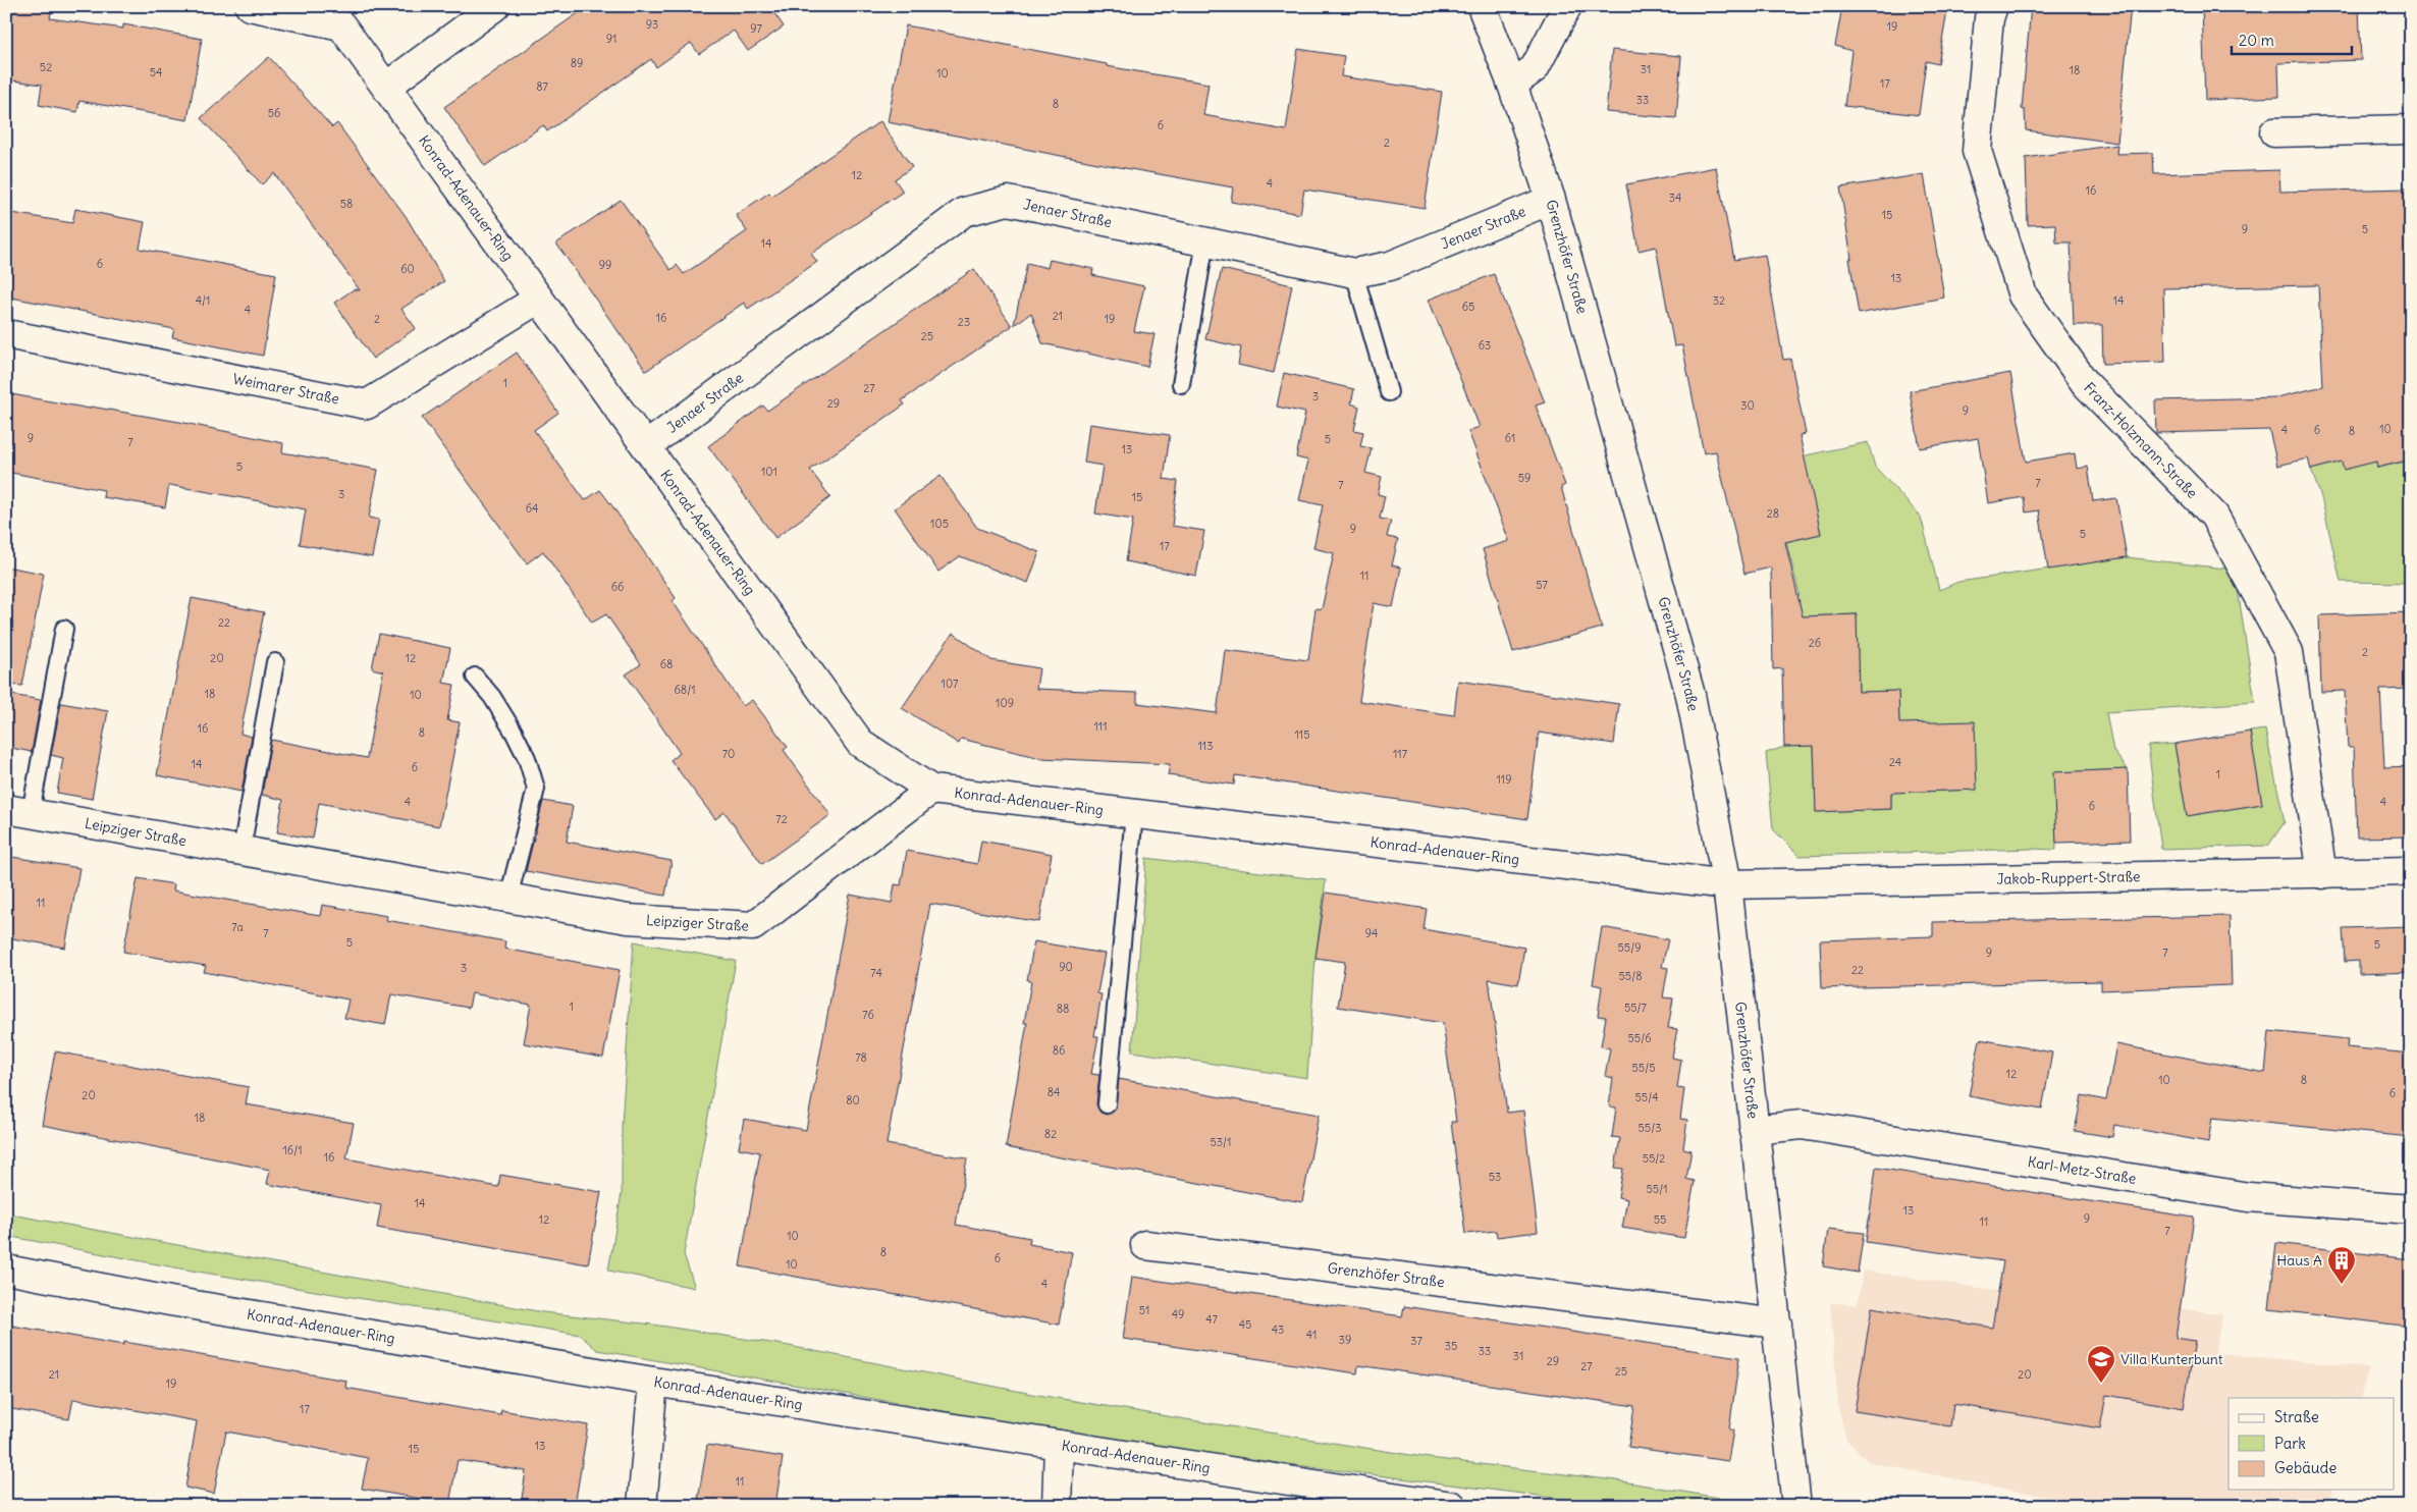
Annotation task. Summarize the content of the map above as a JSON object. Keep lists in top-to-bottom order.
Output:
{
  "streets": {
    "street": [
      "Konrad-Adenauer-Ring",
      "Jenaer Straße",
      "Grenzhöfer Straße",
      "Weimarer Straße",
      "Franz-Holzmann-Straße",
      "Leipziger Straße",
      "Jakob-Ruppert-Straße",
      "Karl-Metz-Straße"
    ]
  },
  "crossings": [
    ["Konrad-Adenauer-Ring", "Jenaer Straße"],
    ["Konrad-Adenauer-Ring", "Grenzhöfer Straße"],
    ["Konrad-Adenauer-Ring", "Weimarer Straße"],
    ["Konrad-Adenauer-Ring", "Leipziger Straße"],
    ["Konrad-Adenauer-Ring", "Jakob-Ruppert-Straße"],
    ["Jenaer Straße", "Grenzhöfer Straße"],
    ["Grenzhöfer Straße", "Jakob-Ruppert-Straße"],
    ["Grenzhöfer Straße", "Karl-Metz-Straße"],
    ["Franz-Holzmann-Straße", "Jakob-Ruppert-Straße"]
  ],
  "places": {
    "building": ["Haus A"],
    "school or university": ["Villa Kunterbunt"]
  },
  "house_numbers": [
    "93",
    "19",
    "97",
    "91",
    "89",
    "52",
    "31",
    "18",
    "54",
    "10",
    "17",
    "87",
    "33",
    "8",
    "56",
    "6",
    "2",
    "12",
    "4",
    "16",
    "34",
    "58",
    "15",
    "9",
    "5",
    "14",
    "6",
    "99",
    "60",
    "13",
    "4/1",
    "32",
    "14",
    "65",
    "4",
    "21",
    "16",
    "2",
    "19",
    "23",
    "25",
    "63",
    "1",
    "27",
    "3",
    "29",
    "30",
    "9",
    "10",
    "4",
    "6",
    "8",
    "9",
    "61",
    "5",
    "7",
    "13",
    "5",
    "101",
    "59",
    "7",
    "7",
    "3",
    "15",
    "64",
    "28",
    "105",
    "9",
    "5",
    "17",
    "11",
    "57",
    "66",
    "22",
    "26",
    "2",
    "20",
    "12",
    "68",
    "107",
    "68/1",
    "18",
    "10",
    "109",
    "111",
    "16",
    "8",
    "115",
    "113",
    "70",
    "117",
    "24",
    "14",
    "6",
    "1",
    "119",
    "4",
    "4",
    "6",
    "72",
    "11",
    "7a",
    "7",
    "94",
    "5",
    "5",
    "55/9",
    "9",
    "7",
    "90",
    "3",
    "22",
    "74",
    "55/8",
    "1",
    "55/7",
    "88",
    "76",
    "55/6",
    "86",
    "78",
    "55/5",
    "12",
    "10",
    "8",
    "84",
    "6",
    "20",
    "55/4",
    "80",
    "18",
    "55/3",
    "82",
    "53/1",
    "16/1",
    "16",
    "55/2",
    "53",
    "55/1",
    "14",
    "13",
    "9",
    "12",
    "55",
    "11",
    "7",
    "10",
    "8",
    "6",
    "10",
    "4",
    "51",
    "49",
    "47",
    "45",
    "43",
    "41",
    "39",
    "37",
    "35",
    "33",
    "31",
    "29",
    "27",
    "25",
    "21",
    "20",
    "19",
    "17",
    "13",
    "15",
    "11"
  ],
  "legend": ["Straße", "Park", "Gebäude"],
  "scale_bar": "20 m"
}
